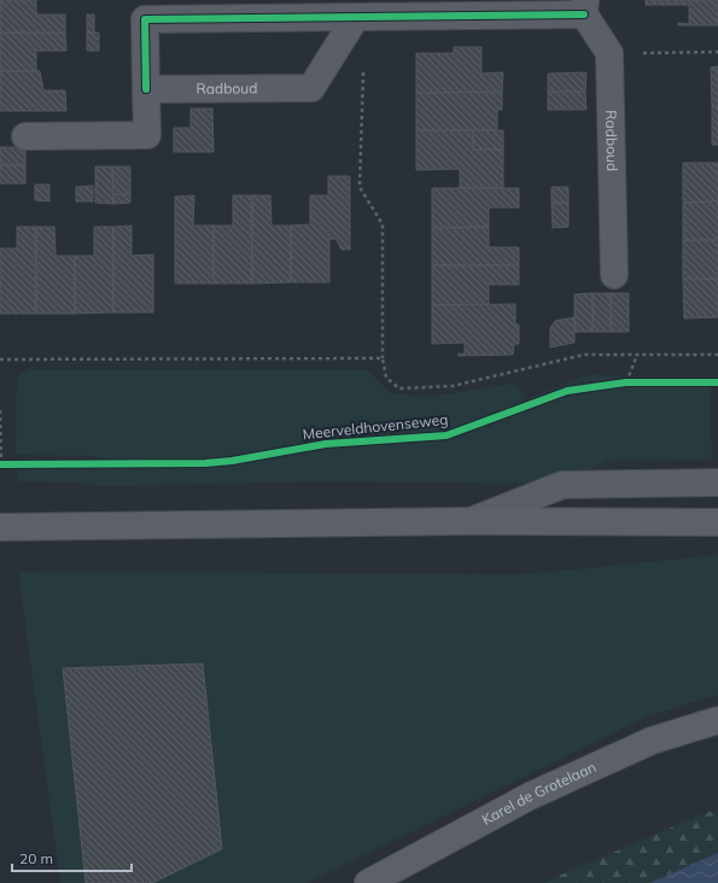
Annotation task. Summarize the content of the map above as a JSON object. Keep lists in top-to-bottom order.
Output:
{
  "streets": {
    "main road": ["Karel de Grotelaan"],
    "street": ["Radboud"],
    "cycle path": ["Meerveldhovenseweg"]
  },
  "scale_bar": "20 m"
}
